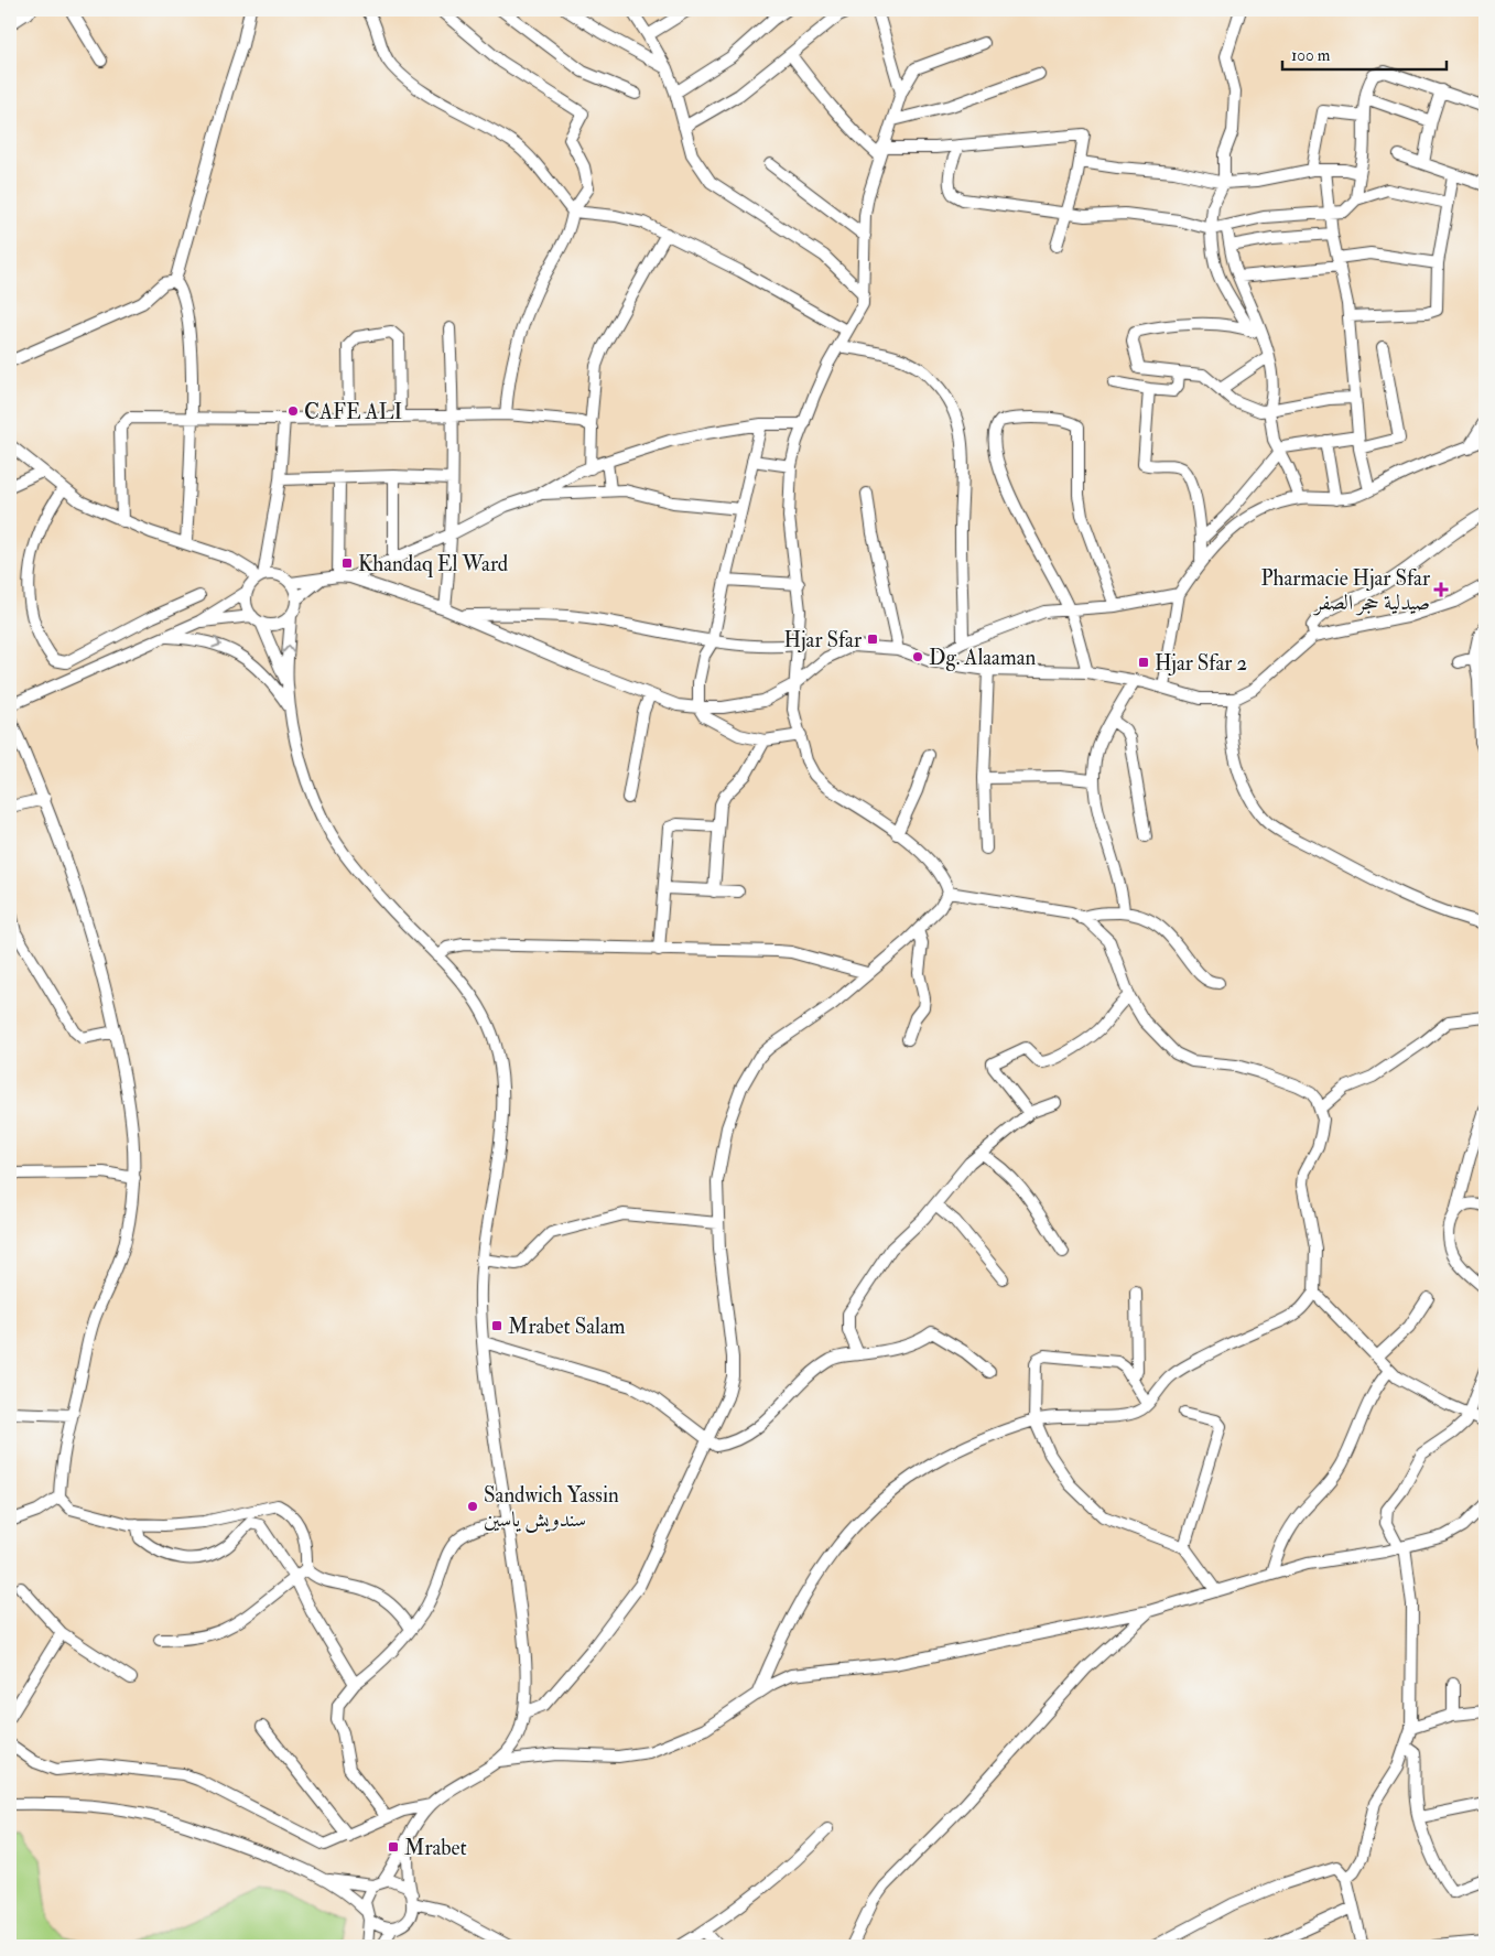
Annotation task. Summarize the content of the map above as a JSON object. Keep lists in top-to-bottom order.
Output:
{
  "places": {
    "other": ["CAFE ALI", "Dg. Alaaman", "Sandwich Yassin سندويش ياسين"],
    "transit": [
      "Khandaq El Ward",
      "Hjar Sfar",
      "Hjar Sfar 2",
      "Mrabet Salam",
      "Mrabet"
    ],
    "health": ["Pharmacie Hjar Sfar صيدلية حجر الصفر"]
  },
  "scale_bar": "100 m"
}
